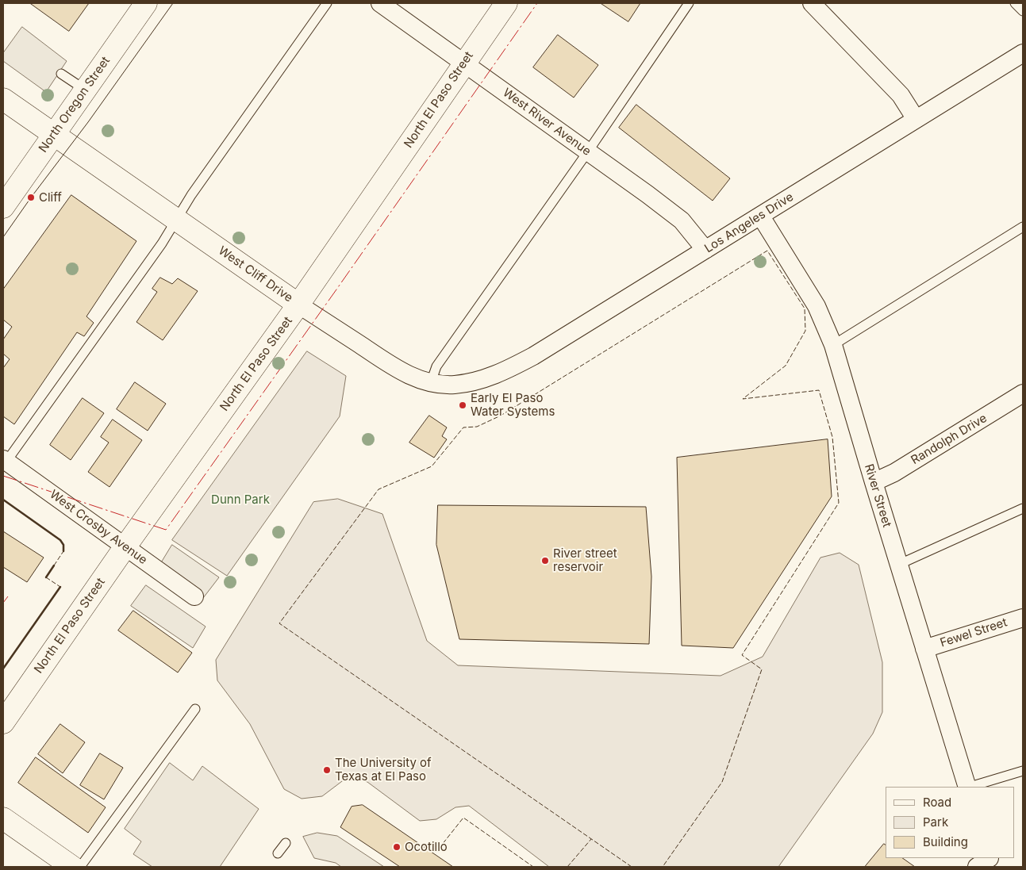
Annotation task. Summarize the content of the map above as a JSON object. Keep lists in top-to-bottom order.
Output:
{
  "streets": {
    "street": [
      "North El Paso Street",
      "North Oregon Street",
      "West River Avenue",
      "Los Angeles Drive",
      "West Cliff Drive",
      "Randolph Drive",
      "River Street",
      "West Crosby Avenue",
      "Fewel Street"
    ]
  },
  "crossings": [
    ["North El Paso Street", "West River Avenue"],
    ["North El Paso Street", "West Cliff Drive"],
    ["North El Paso Street", "West Crosby Avenue"],
    ["North Oregon Street", "West Cliff Drive"],
    ["West River Avenue", "Los Angeles Drive"],
    ["Los Angeles Drive", "West Cliff Drive"],
    ["Los Angeles Drive", "River Street"],
    ["Randolph Drive", "River Street"],
    ["River Street", "Fewel Street"]
  ],
  "parks": ["Dunn Park"],
  "places": [
    "Cliff",
    "Early El Paso Water Systems",
    "River street reservoir",
    "The University of Texas at El Paso",
    "Ocotillo"
  ],
  "legend": ["Road", "Park", "Building"]
}
